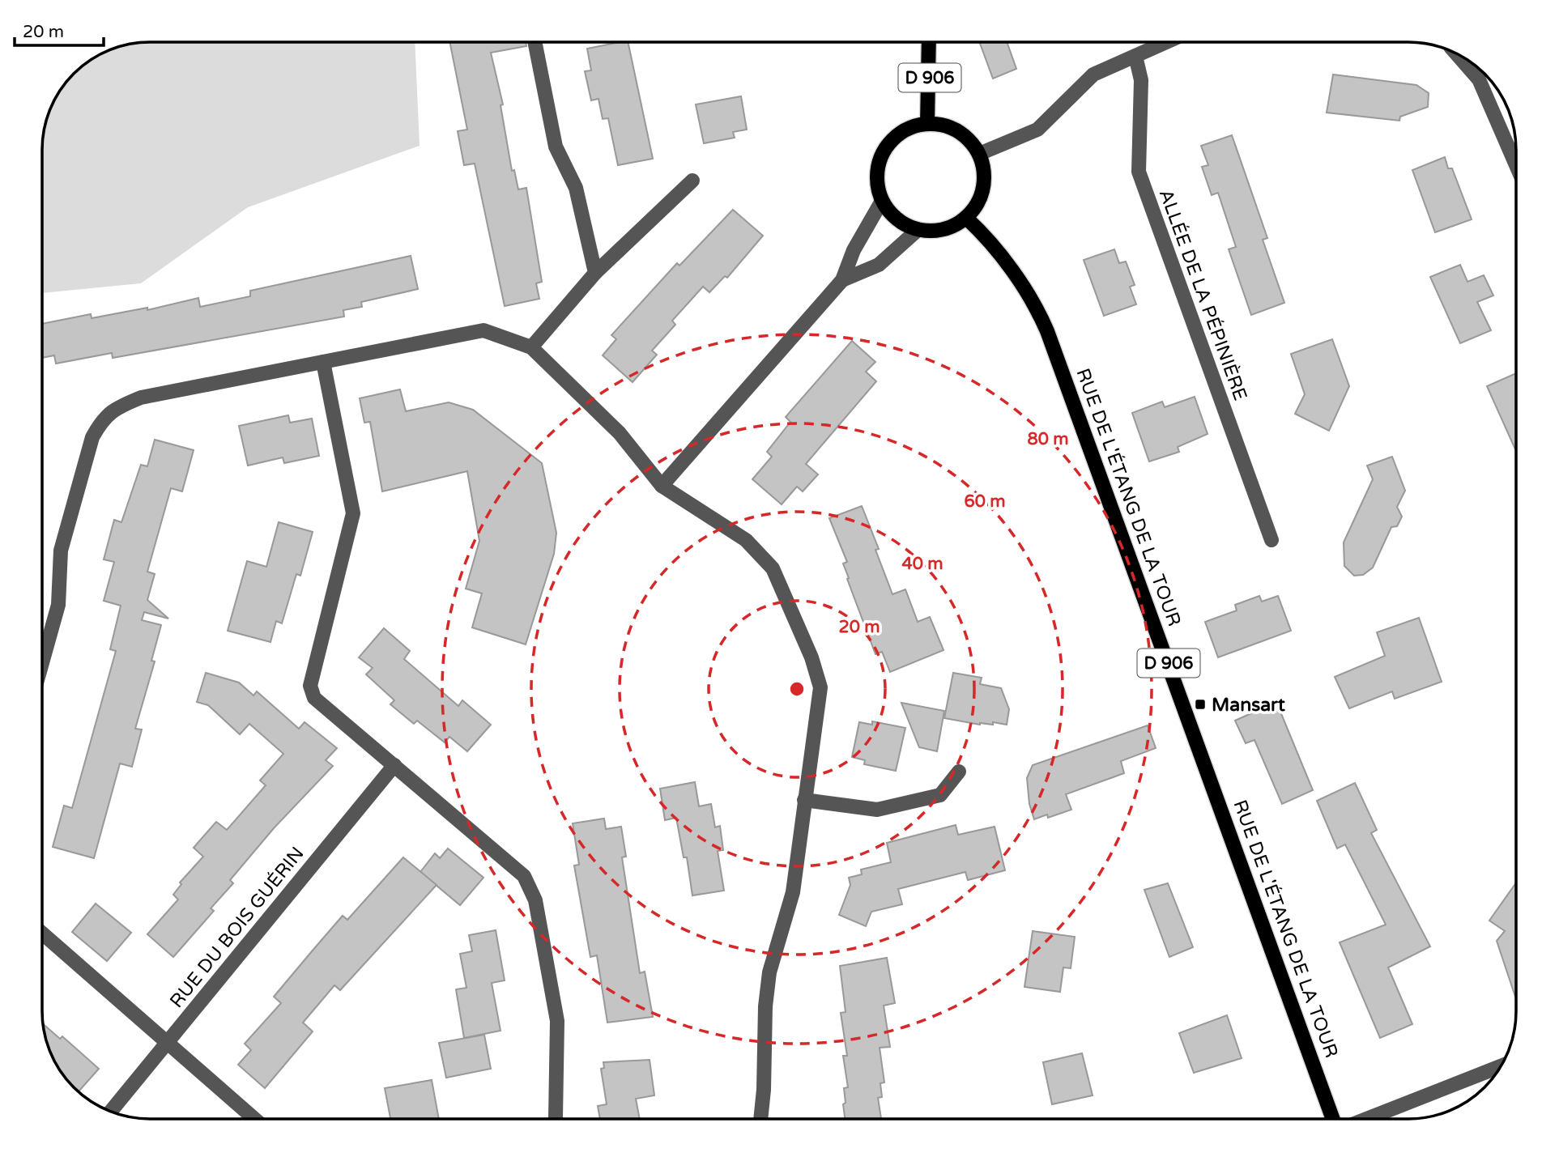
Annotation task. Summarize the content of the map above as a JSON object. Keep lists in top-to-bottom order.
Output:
{
  "streets": {
    "main road": ["D 906", "RUE DE L'ÉTANG DE LA TOUR"],
    "street": ["ALLÉE DE LA PÉPINIÈRE", "RUE DU BOIS GUÉRIN"]
  },
  "crossings": [
    ["D 906", "RUE DE L'ÉTANG DE LA TOUR"]
  ],
  "places": {
    "transit": ["Mansart"]
  },
  "scale_bar": "20 m",
  "rings": [
    "80 m",
    "60 m",
    "40 m",
    "20 m"
  ]
}
